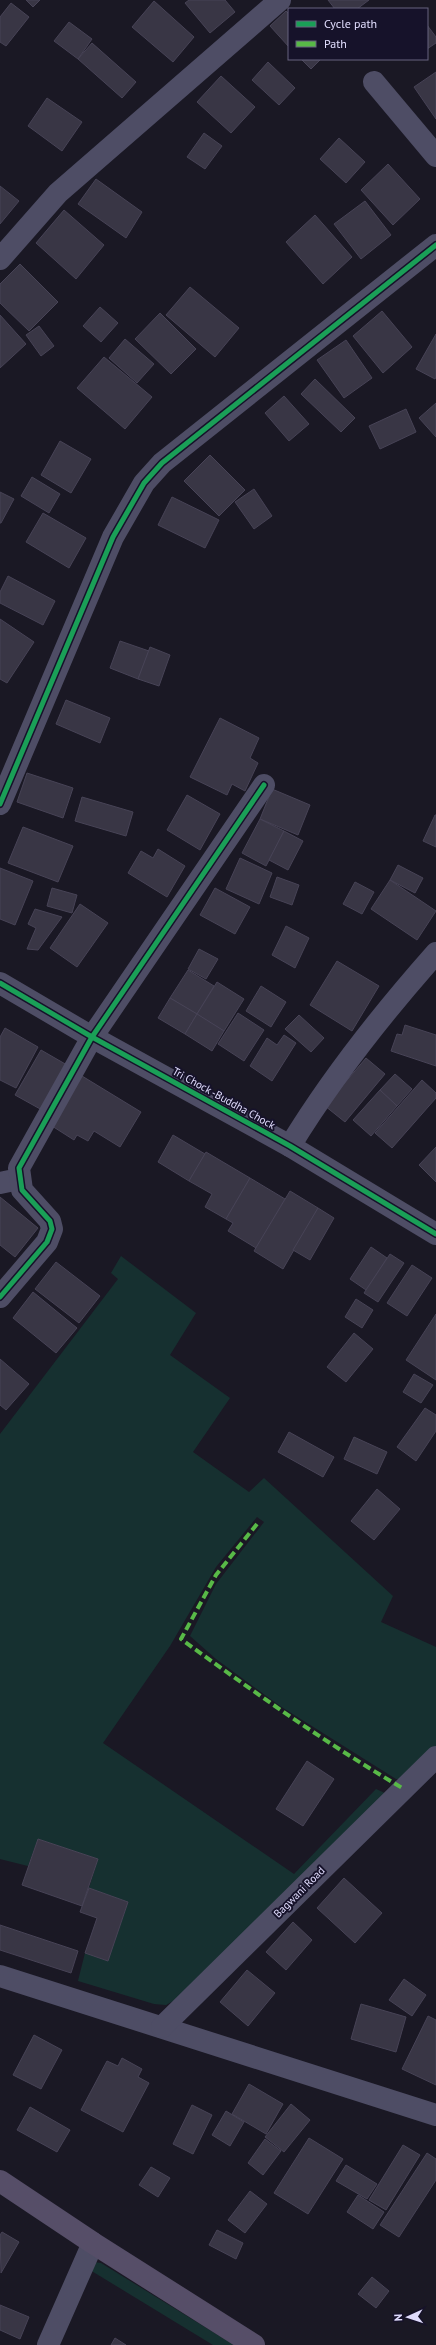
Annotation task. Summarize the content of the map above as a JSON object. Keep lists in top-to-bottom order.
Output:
{
  "streets": {
    "street": ["Tri Chock -Buddha Chock", "Bagwani Road"]
  },
  "legend": ["Cycle path", "Path"],
  "north": "left"
}
